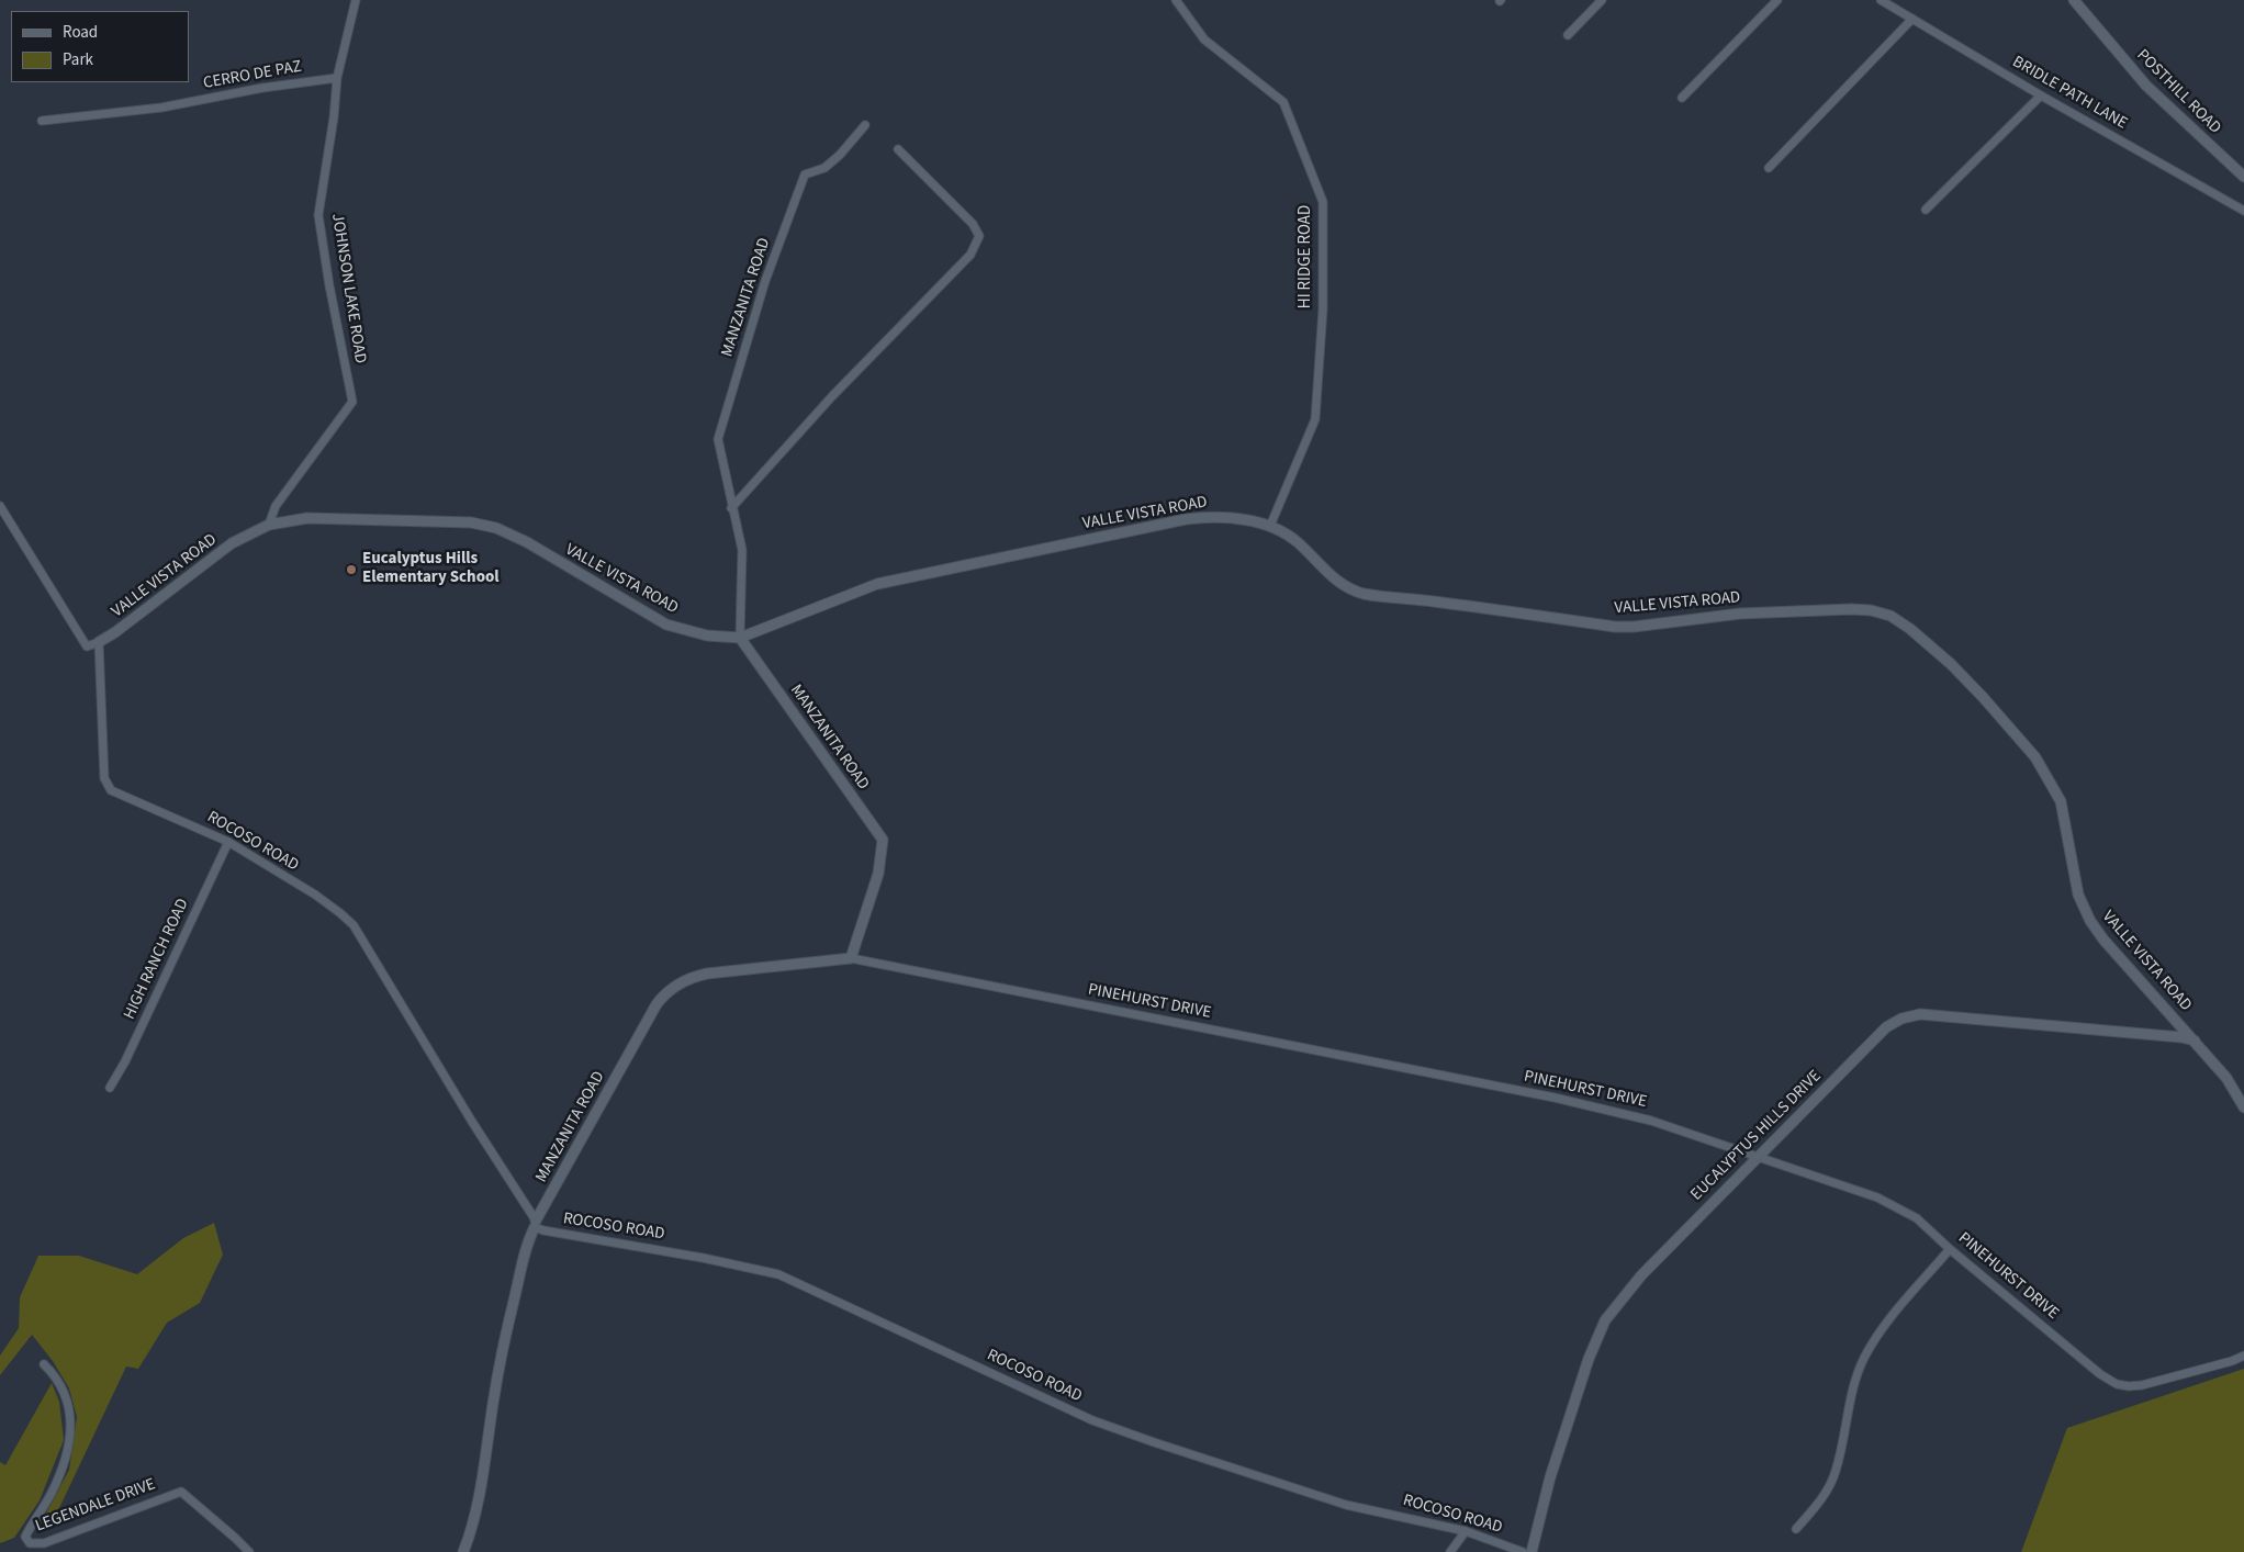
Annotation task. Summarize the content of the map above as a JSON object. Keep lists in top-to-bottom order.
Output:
{
  "streets": {
    "street": [
      "CERRO DE PAZ",
      "POSTHILL ROAD",
      "BRIDLE PATH LANE",
      "HI RIDGE ROAD",
      "JOHNSON LAKE ROAD",
      "MANZANITA ROAD",
      "VALLE VISTA ROAD",
      "ROCOSO ROAD",
      "HIGH RANCH ROAD",
      "PINEHURST DRIVE",
      "EUCALYPTUS HILLS DRIVE",
      "LEGENDALE DRIVE"
    ]
  },
  "crossings": [
    ["CERRO DE PAZ", "JOHNSON LAKE ROAD"],
    ["HI RIDGE ROAD", "VALLE VISTA ROAD"],
    ["JOHNSON LAKE ROAD", "VALLE VISTA ROAD"],
    ["MANZANITA ROAD", "VALLE VISTA ROAD"],
    ["MANZANITA ROAD", "ROCOSO ROAD"],
    ["MANZANITA ROAD", "PINEHURST DRIVE"],
    ["VALLE VISTA ROAD", "ROCOSO ROAD"],
    ["VALLE VISTA ROAD", "EUCALYPTUS HILLS DRIVE"],
    ["ROCOSO ROAD", "HIGH RANCH ROAD"],
    ["PINEHURST DRIVE", "EUCALYPTUS HILLS DRIVE"]
  ],
  "places": ["Eucalyptus Hills Elementary School"],
  "legend": ["Road", "Park"]
}
